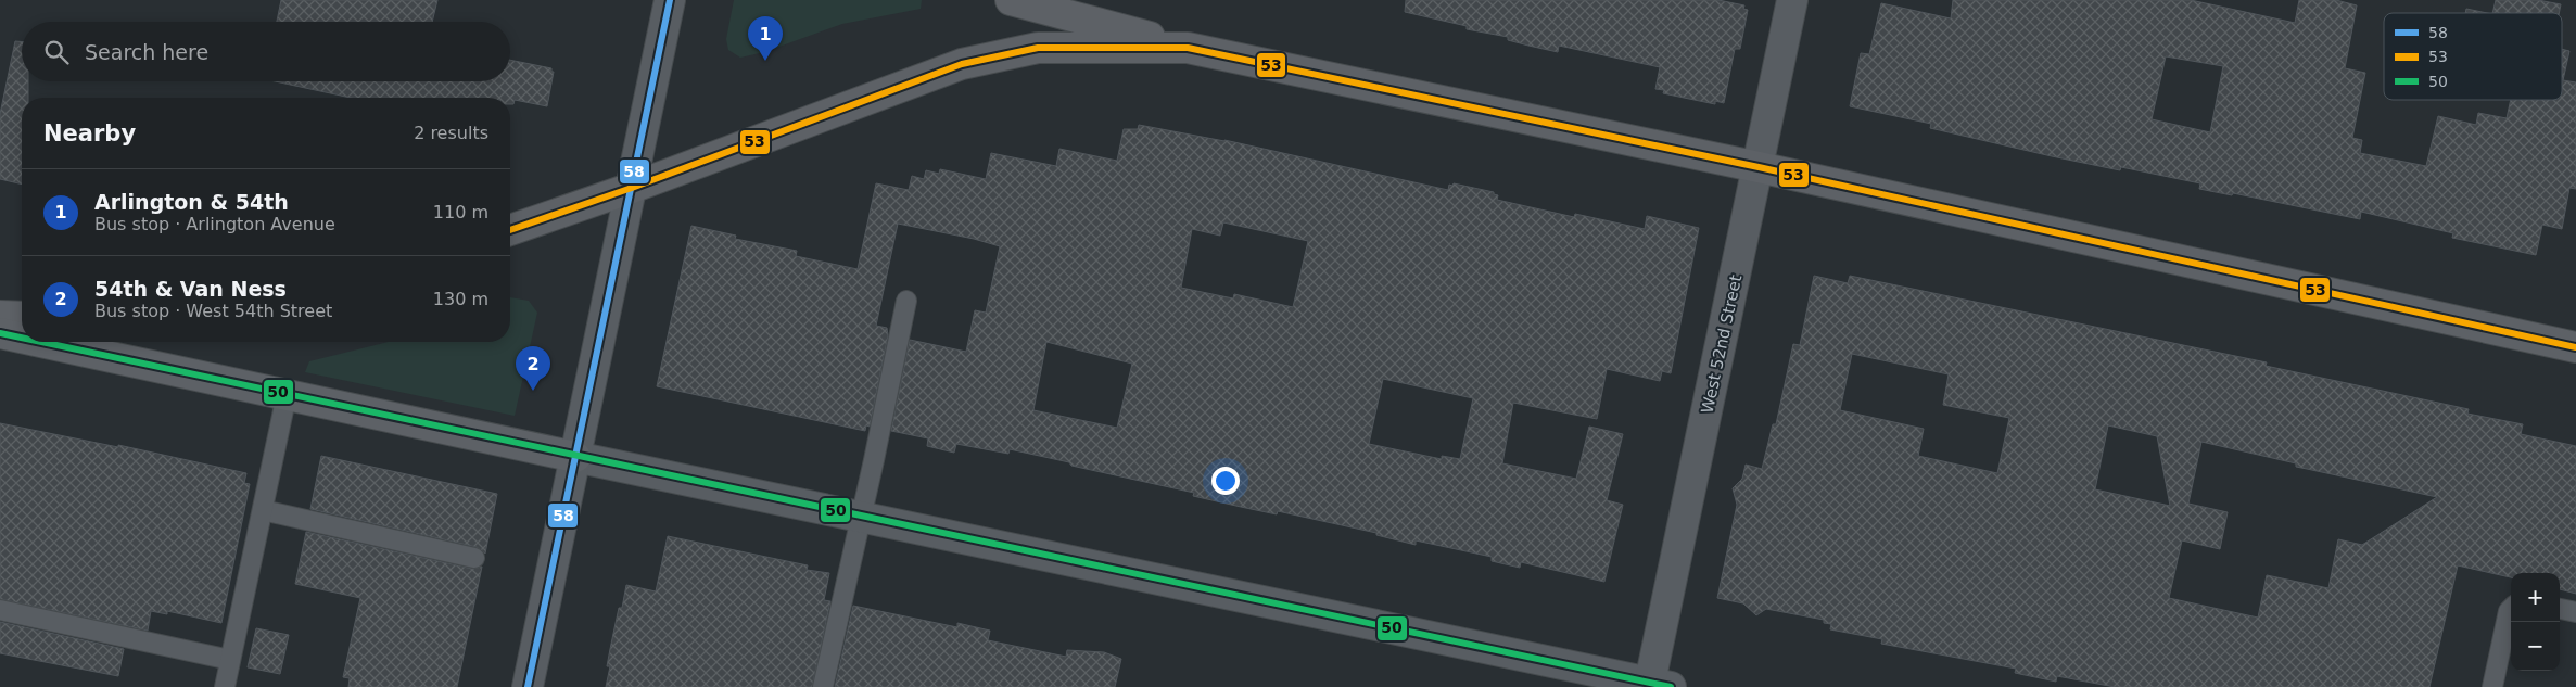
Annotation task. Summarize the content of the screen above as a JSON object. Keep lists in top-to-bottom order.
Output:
{
  "streets": {
    "street": ["West 52nd Street"]
  },
  "lines": ["transit line 58", "transit line 53", "transit line 50"],
  "legend": ["58", "53", "50"],
  "page": {
    "pins": ["1", "2"],
    "search": "Search here",
    "heading": ["Nearby", "2 results"],
    "list": [
      {
        "mark": "1",
        "name": "Arlington & 54th",
        "note": "Bus stop · Arlington Avenue",
        "value": "110 m"
      },
      {
        "mark": "2",
        "name": "54th & Van Ness",
        "note": "Bus stop · West 54th Street",
        "value": "130 m"
      }
    ],
    "map_buttons": ["+", "−"]
  }
}
